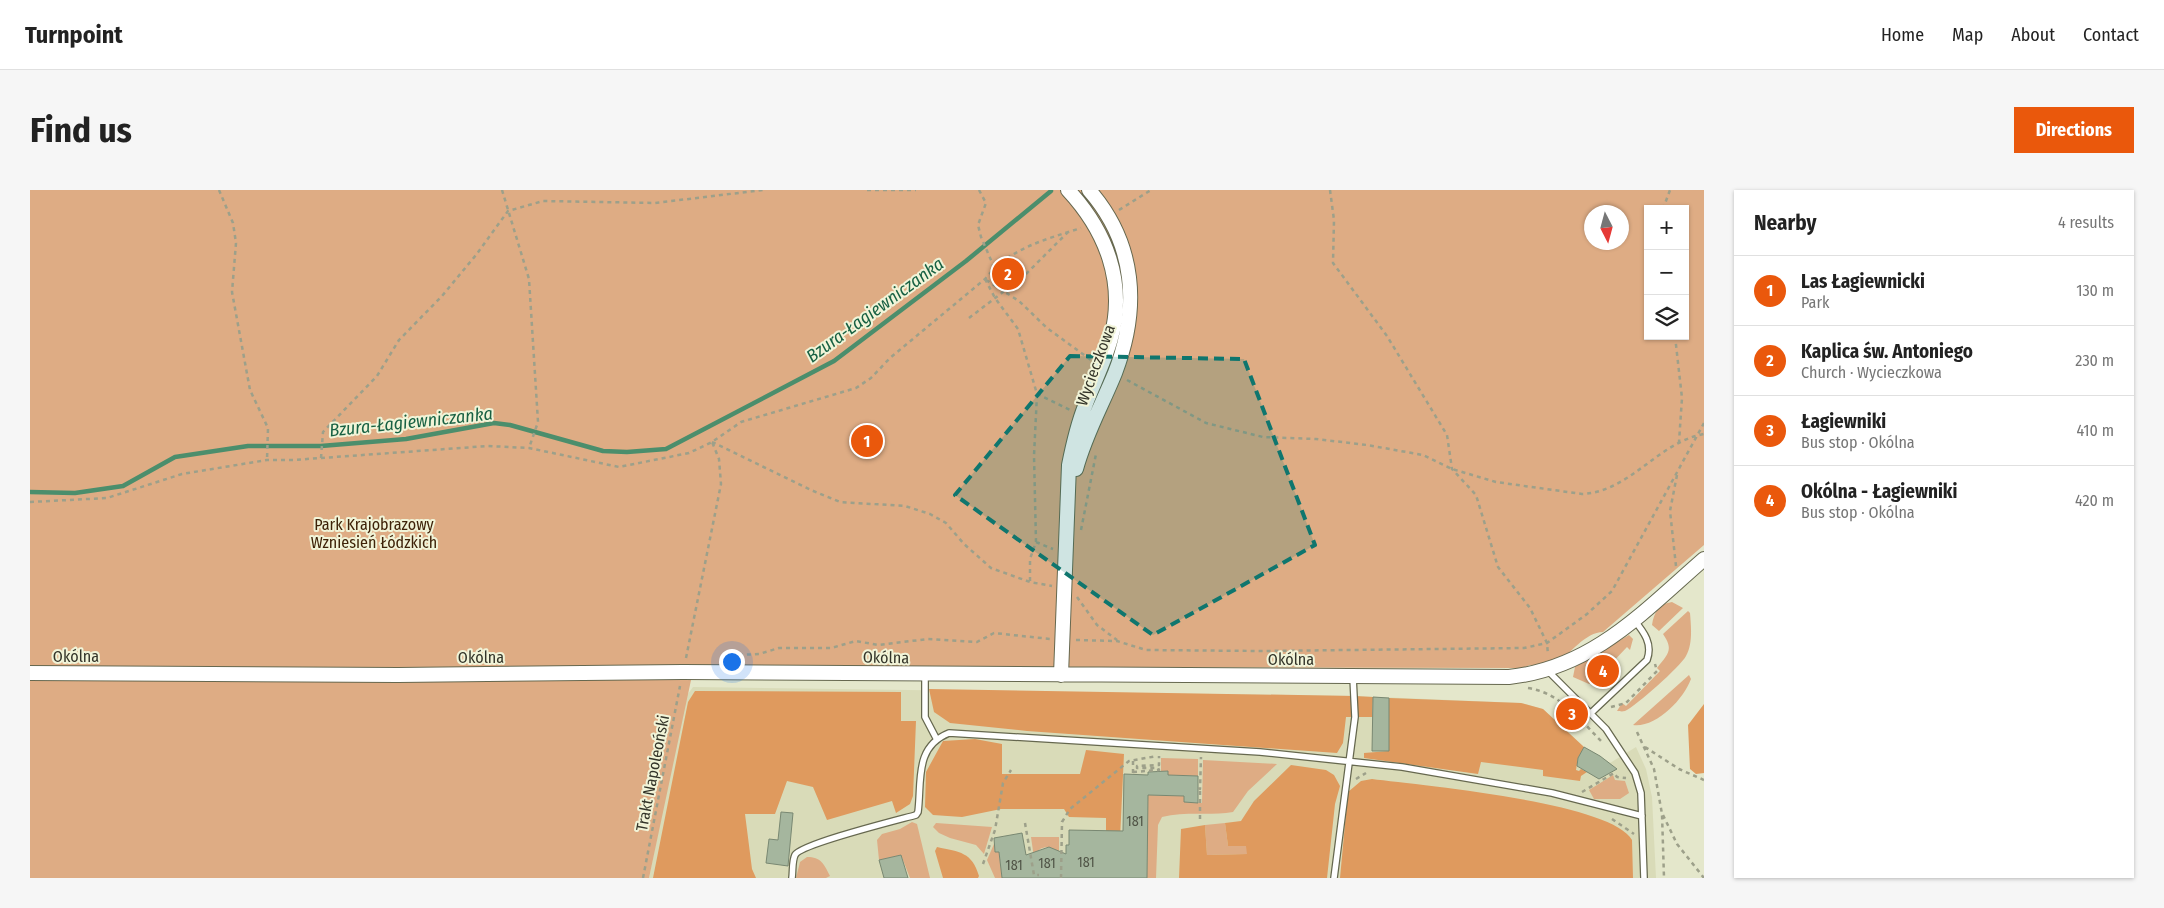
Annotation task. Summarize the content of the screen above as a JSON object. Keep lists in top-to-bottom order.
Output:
{
  "streets": {
    "street": ["Wycieczkowa", "Okólna"],
    "path": ["Trakt Napoleoński"]
  },
  "crossings": [
    ["Wycieczkowa", "Okólna"],
    ["Okólna", "Trakt Napoleoński"]
  ],
  "water": ["Bzura-Łagiewniczanka"],
  "parks": ["Park Krajobrazowy Wzniesień Łódzkich"],
  "house_numbers": [
    "181",
    "181",
    "181",
    "181"
  ],
  "north": "bottom",
  "page": {
    "header": "Turnpoint",
    "nav": [
      "Home",
      "Map",
      "About",
      "Contact"
    ],
    "buttons": "Directions",
    "title": "Find us",
    "heading": ["Nearby", "4 results"],
    "map_buttons": ["+", "−"],
    "list": [
      {
        "mark": "1",
        "name": "Las Łagiewnicki",
        "note": "Park",
        "value": "130 m"
      },
      {
        "mark": "2",
        "name": "Kaplica św. Antoniego",
        "note": "Church · Wycieczkowa",
        "value": "230 m"
      },
      {
        "mark": "3",
        "name": "Łagiewniki",
        "note": "Bus stop · Okólna",
        "value": "410 m"
      },
      {
        "mark": "4",
        "name": "Okólna - Łagiewniki",
        "note": "Bus stop · Okólna",
        "value": "420 m"
      }
    ],
    "pins": [
      "2",
      "1",
      "4",
      "3"
    ]
  }
}
